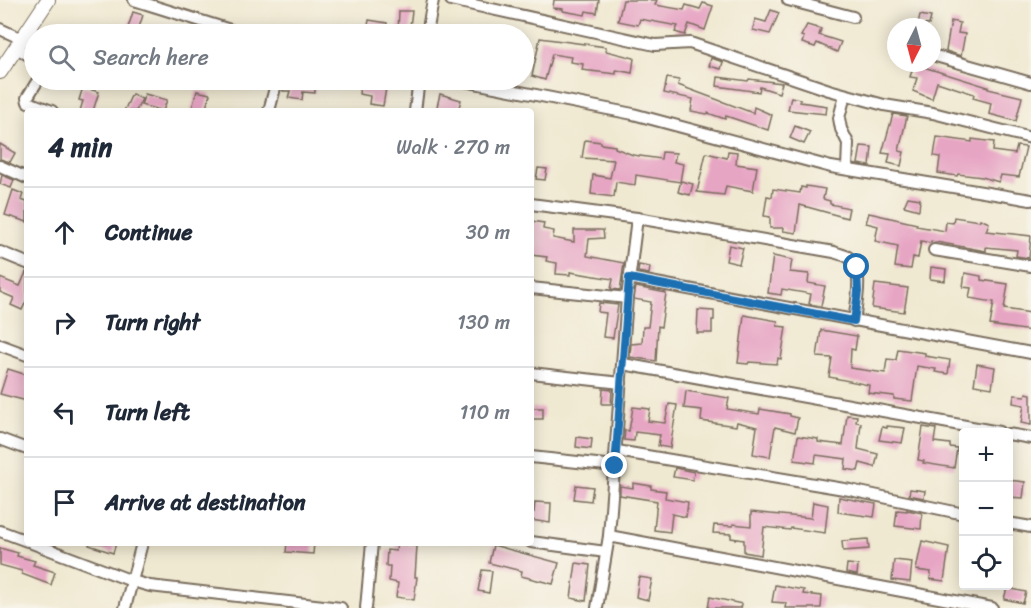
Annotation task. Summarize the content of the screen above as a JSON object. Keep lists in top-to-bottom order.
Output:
{
  "north": "bottom",
  "page": {
    "search": "Search here",
    "heading": ["4 min", "Walk · 270 m"],
    "list": [
      ["Continue", "30 m"],
      ["Turn right", "130 m"],
      ["Turn left", "110 m"],
      "Arrive at destination"
    ],
    "map_buttons": ["+", "−"]
  }
}
